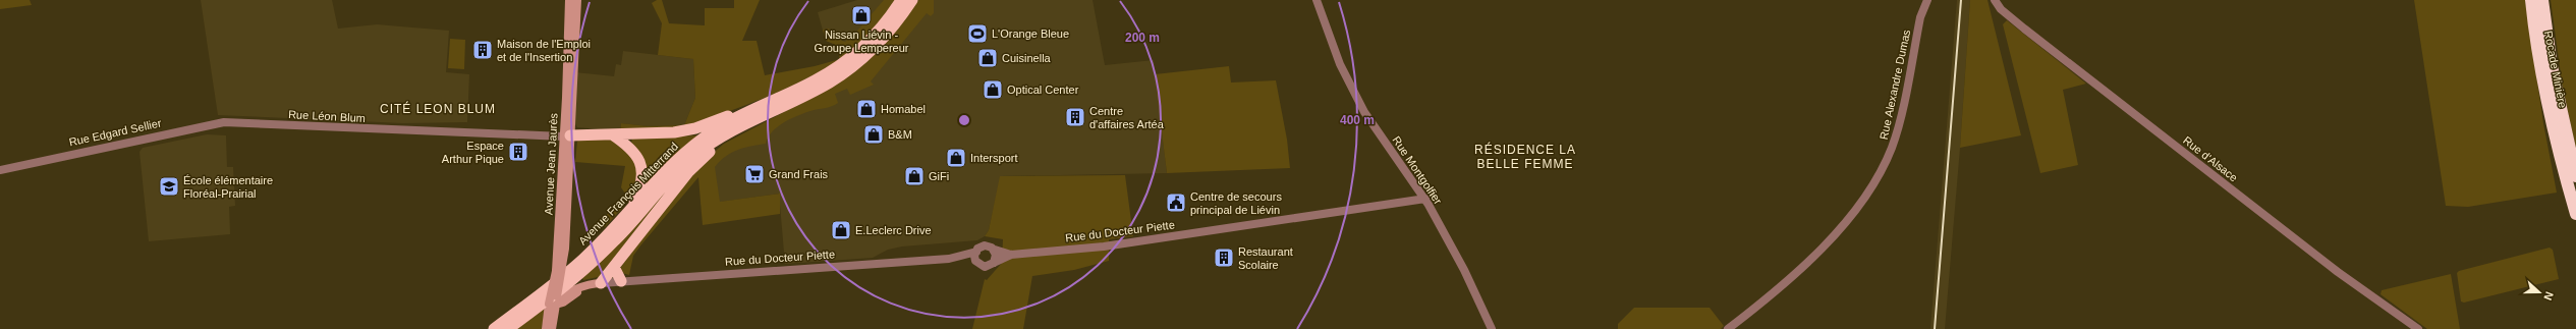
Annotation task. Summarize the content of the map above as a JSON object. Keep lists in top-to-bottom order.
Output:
{
  "streets": {
    "highway": ["Rocade Minière", "Avenue François Mitterrand"],
    "main road": ["Avenue Jean Jaurès", "Rue du Docteur Piette"],
    "street": [
      "Rue Alexandre Dumas",
      "Rue Léon Blum",
      "Rue Edgard Sellier",
      "Rue d'Alsace",
      "Rue Montgolfier"
    ]
  },
  "crossings": [
    ["Rue Léon Blum", "Rue Edgard Sellier"],
    ["Rue Léon Blum", "Avenue Jean Jaurès"],
    ["Avenue Jean Jaurès", "Rue du Docteur Piette"],
    ["Rue Montgolfier", "Rue du Docteur Piette"]
  ],
  "districts": ["CITÉ LEON BLUM", "RÉSIDENCE LA BELLE FEMME"],
  "places": {
    "shop": [
      "Nissan Liévin - Groupe Lempereur",
      "Cuisinella",
      "Optical Center",
      "Homabel",
      "B&M",
      "Intersport",
      "GiFi",
      "E.Leclerc Drive"
    ],
    "sports": ["L'Orange Bleue"],
    "building": [
      "Maison de l'Emploi et de l'Insertion",
      "Centre d'affaires Artéa",
      "Espace Arthur Pique",
      "Restaurant Scolaire"
    ],
    "supermarket": ["Grand Frais"],
    "school or university": ["École élémentaire Floréal-Prairial"],
    "public building": ["Centre de secours principal de Liévin"]
  },
  "north": "right",
  "rings": ["200 m", "400 m"]
}
